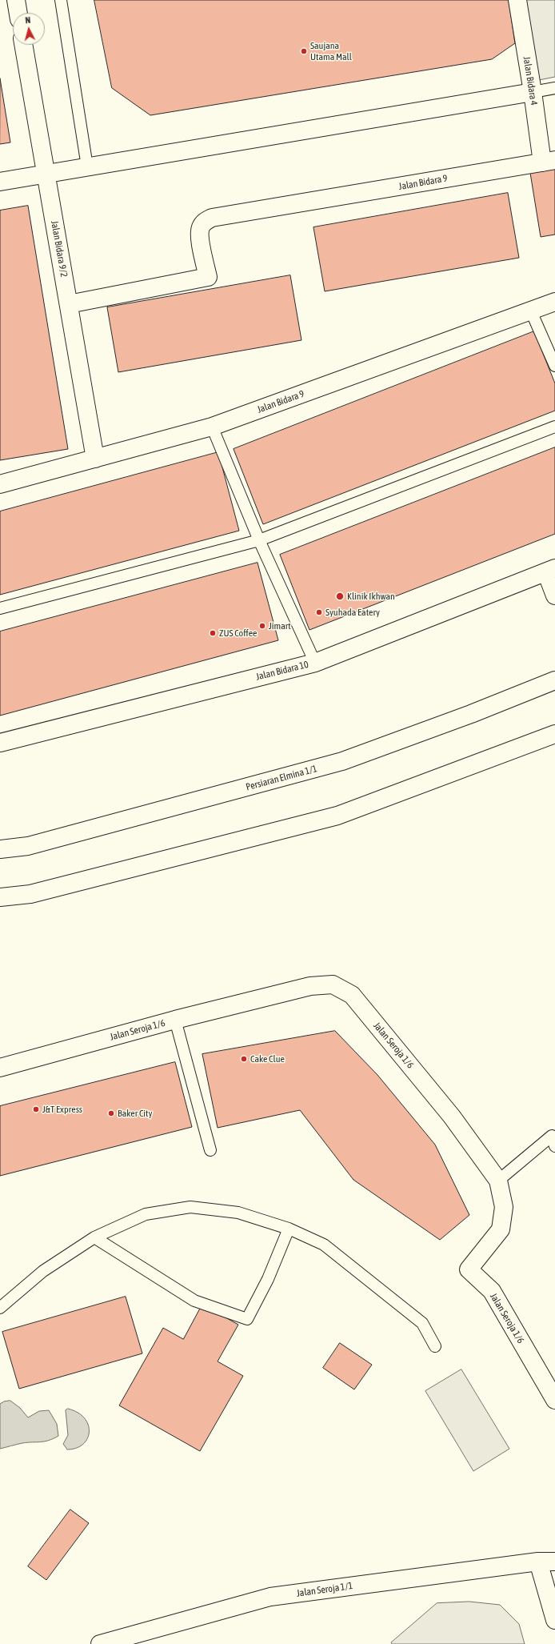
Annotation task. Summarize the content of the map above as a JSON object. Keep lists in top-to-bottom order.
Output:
{
  "streets": {
    "street": [
      "Jalan Bidara 4",
      "Jalan Bidara 9",
      "Jalan Bidara 9/2",
      "Jalan Bidara 10",
      "Persiaran Elmina 1/1",
      "Jalan Seroja 1/6",
      "Jalan Seroja 1/1"
    ]
  },
  "crossings": [
    ["Jalan Bidara 4", "Jalan Bidara 9"],
    ["Jalan Bidara 9", "Jalan Bidara 9/2"]
  ],
  "places": [
    "Saujana Utama Mall",
    "Klinik Ikhwan",
    "Syuhada Eatery",
    "Jimart",
    "ZUS Coffee",
    "Cake Clue",
    "J&T Express",
    "Baker City"
  ],
  "north": "top"
}
